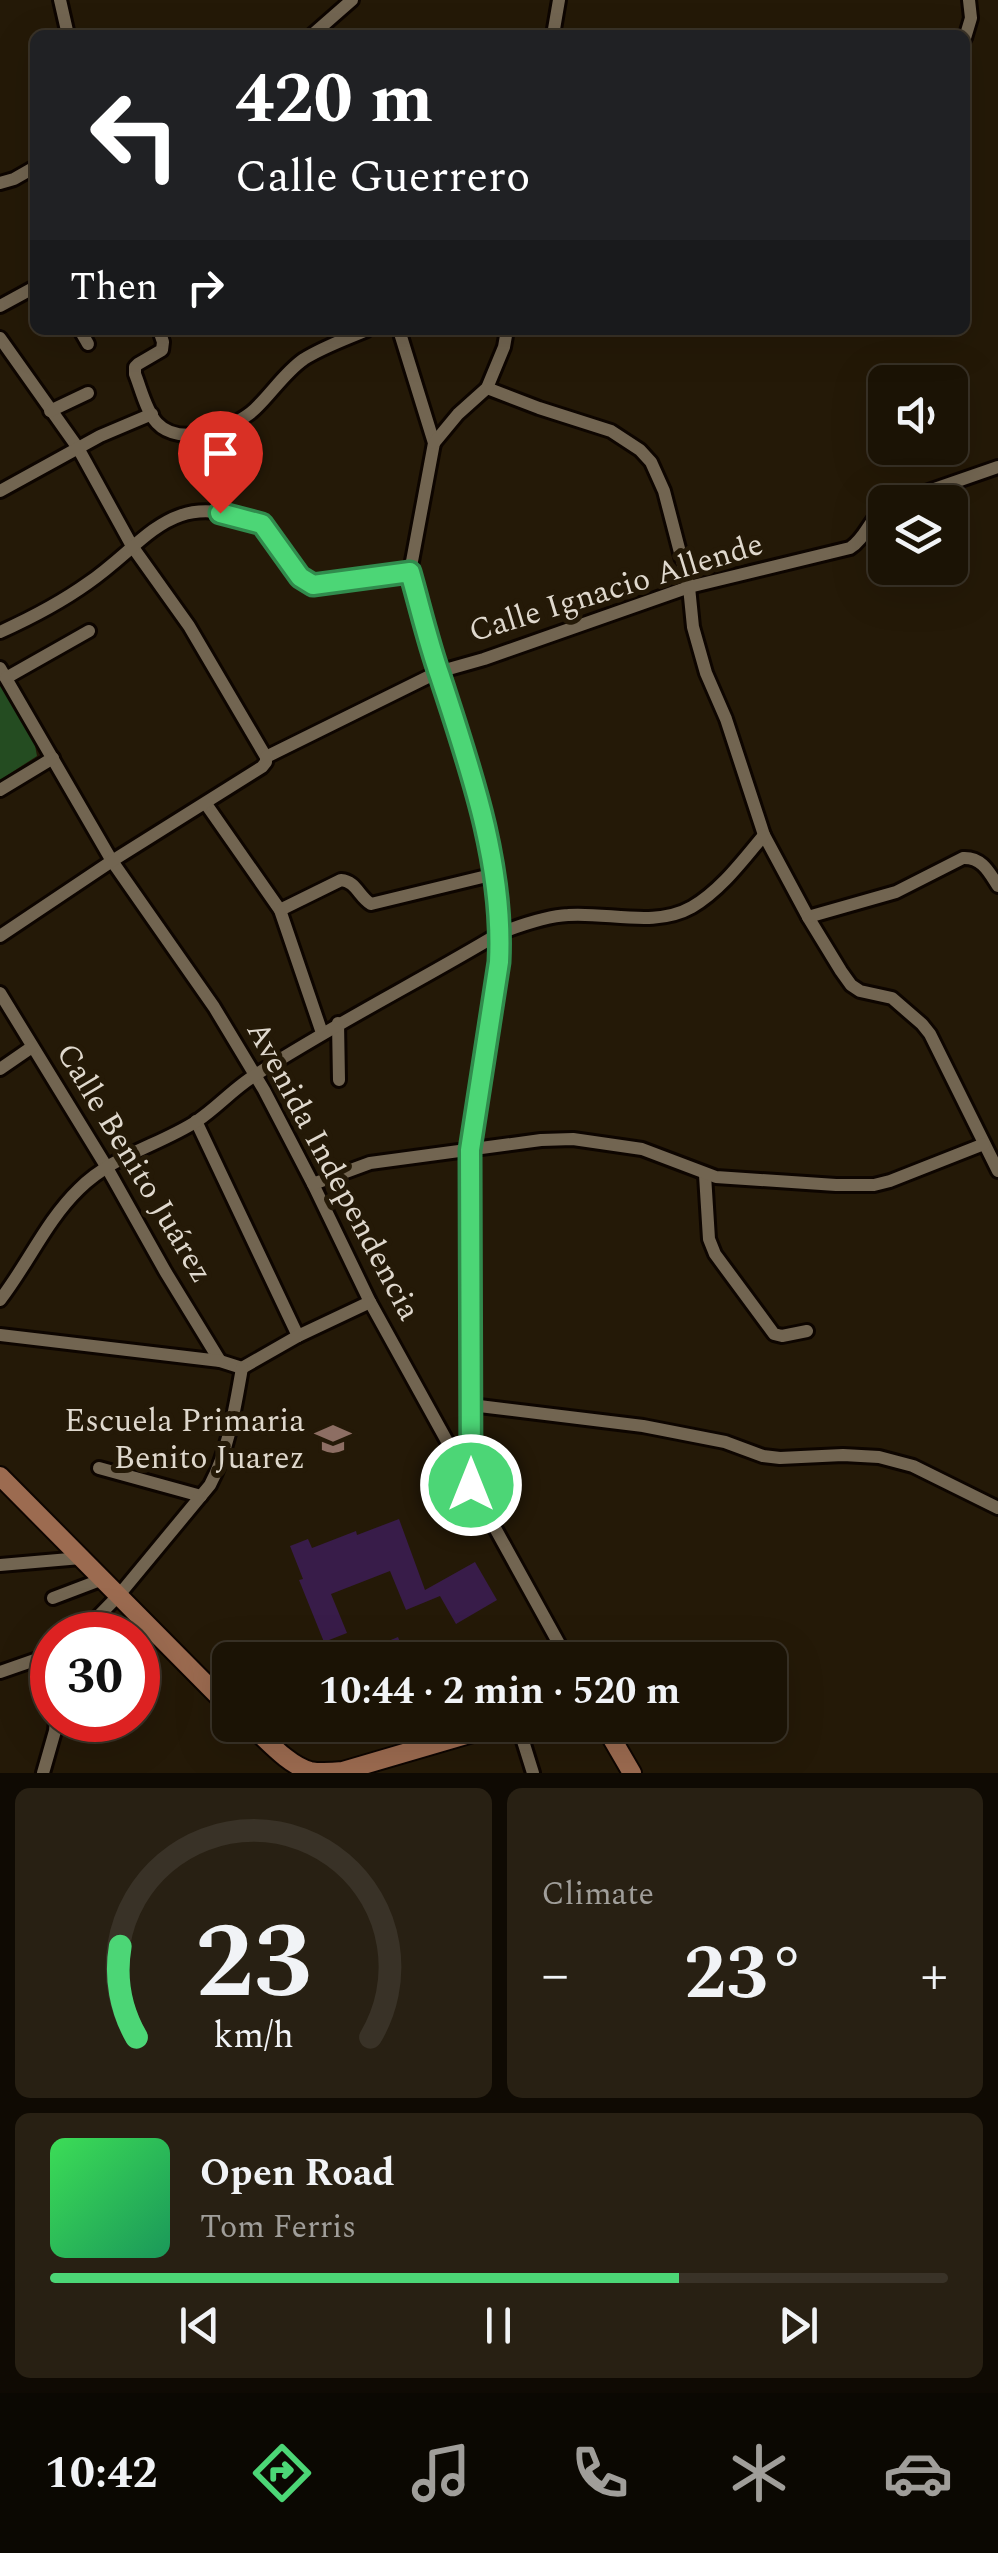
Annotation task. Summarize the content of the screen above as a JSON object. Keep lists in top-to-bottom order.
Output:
{
  "streets": {
    "street": ["Calle Ignacio Allende", "Calle Benito Juárez", "Avenida Independencia"]
  },
  "crossings": [
    ["Calle Ignacio Allende", "Avenida Independencia"]
  ],
  "places": {
    "school or university": ["Escuela Primaria Benito Juarez"]
  },
  "page": {
    "turn": ["420 m", "Calle Guerrero"],
    "then": "Then",
    "limit": "30",
    "trip": "10:44 · 2 min · 520 m",
    "tile": "Climate",
    "heat": ["−", "23°", "+"],
    "song": ["Open Road", "Tom Ferris"],
    "tabs": "10:42",
    "gauge": ["23", "km/h"]
  }
}
